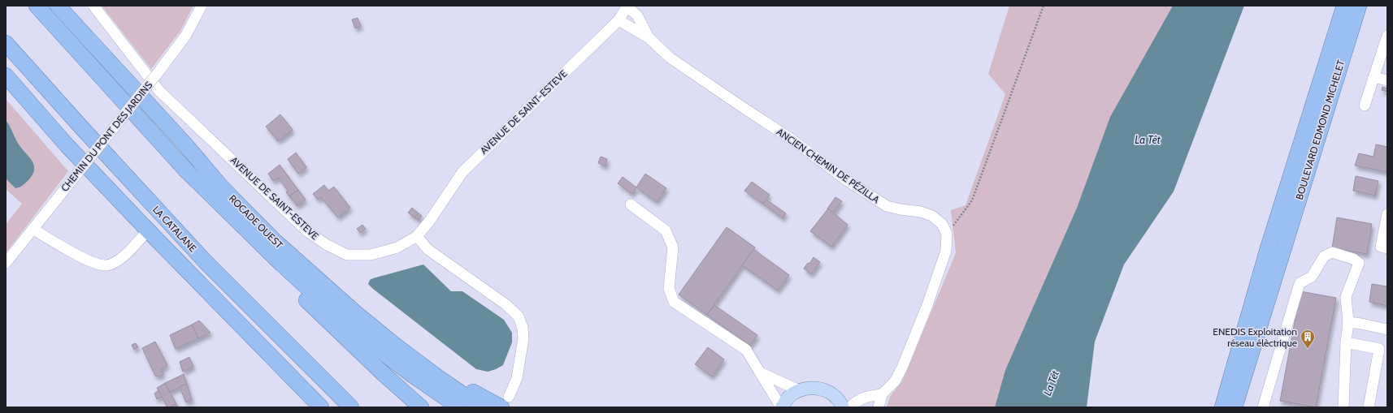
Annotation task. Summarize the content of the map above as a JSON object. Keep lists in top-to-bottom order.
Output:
{
  "streets": {
    "highway": ["BOULEVARD EDMOND MICHELET", "ROCADE OUEST", "LA CATALANE"],
    "street": ["AVENUE DE SAINT-ESTEVE", "CHEMIN DU PONT DES JARDINS", "ANCIEN CHEMIN DE PÉZILLA"]
  },
  "crossings": [
    ["AVENUE DE SAINT-ESTEVE", "ANCIEN CHEMIN DE PÉZILLA"]
  ],
  "water": ["La Têt"],
  "places": {
    "building": ["ENEDIS Exploitation réseau élèctrique"]
  }
}
